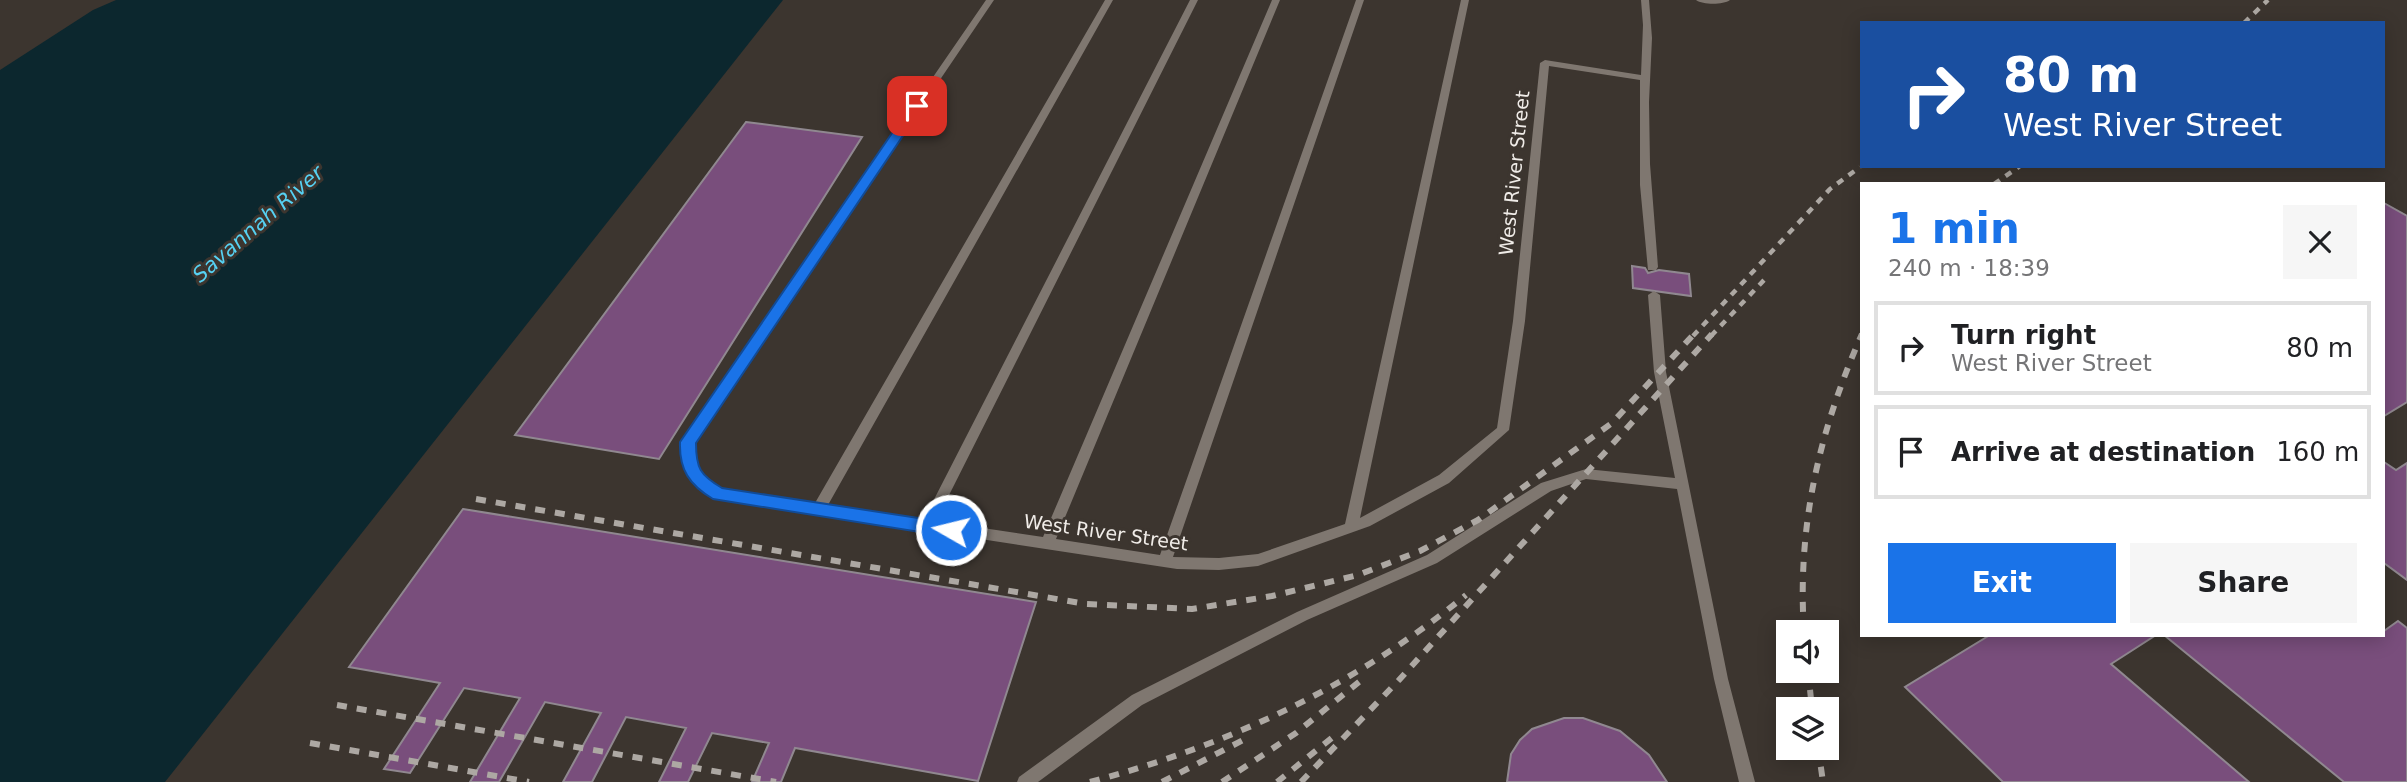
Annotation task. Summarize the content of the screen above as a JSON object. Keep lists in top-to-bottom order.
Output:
{
  "streets": {
    "lane": ["West River Street"]
  },
  "water": ["Savannah River"],
  "page": {
    "turn": ["80 m", "West River Street"],
    "heading": ["1 min", "240 m · 18:39"],
    "list": [
      {
        "name": "Turn right",
        "note": "West River Street",
        "value": "80 m"
      },
      {
        "name": "Arrive at destination",
        "value": "160 m"
      }
    ],
    "buttons": ["Exit", "Share"]
  }
}
